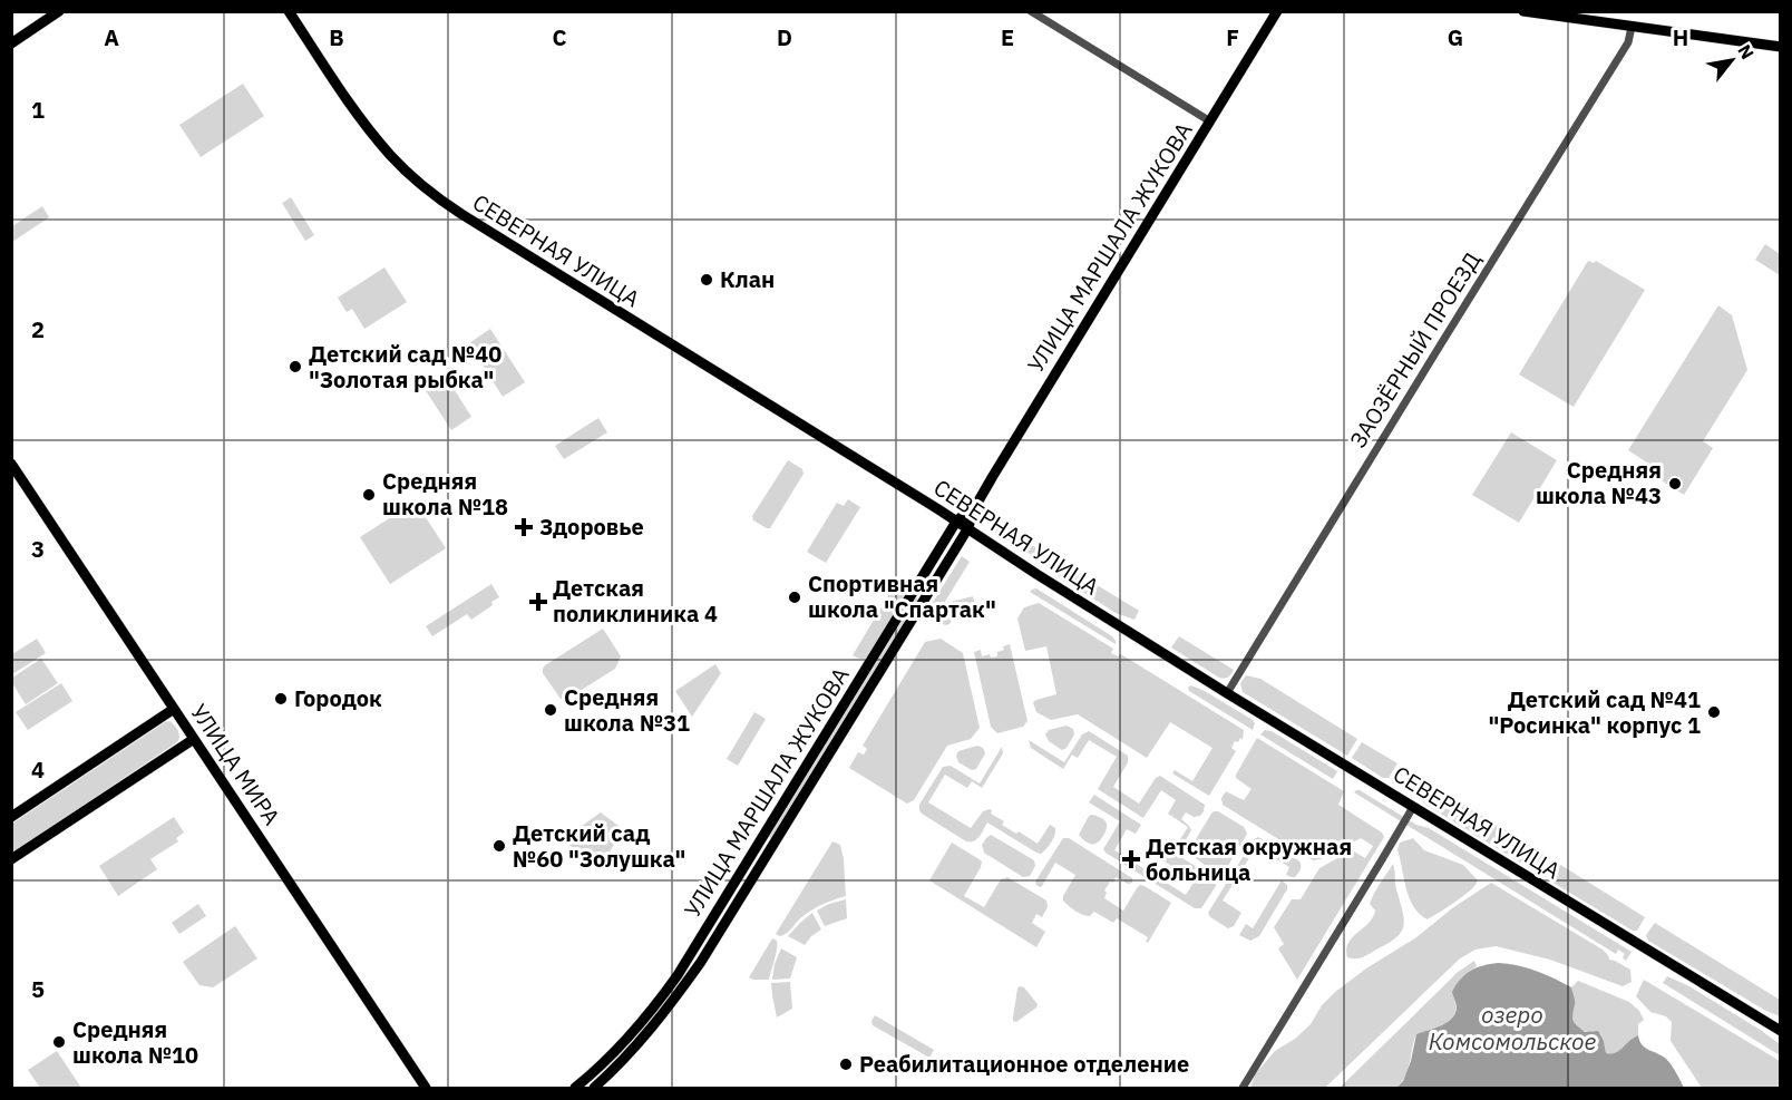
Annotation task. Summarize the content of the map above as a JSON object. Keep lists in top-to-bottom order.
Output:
{
  "streets": {
    "main road": ["УЛИЦА МАРШАЛА ЖУКОВА", "СЕВЕРНАЯ УЛИЦА", "УЛИЦА МИРА"],
    "street": ["ЗАОЗЁРНЫЙ ПРОЕЗД"]
  },
  "crossings": [
    ["УЛИЦА МАРШАЛА ЖУКОВА", "СЕВЕРНАЯ УЛИЦА"],
    ["СЕВЕРНАЯ УЛИЦА", "ЗАОЗЁРНЫЙ ПРОЕЗД"]
  ],
  "water": ["озеро Комсомольское"],
  "places": {
    "other": [
      "Клан",
      "Детский сад №40 \"Золотая рыбка\"",
      "Средняя школа №43",
      "Средняя школа №18",
      "Спортивная школа \"Спартак\"",
      "Городок",
      "Средняя школа №31",
      "Детский сад №41 \"Росинка\" корпус 1",
      "Детский сад №60 \"Золушка\"",
      "Средняя школа №10",
      "Реабилитационное отделение"
    ],
    "health": ["Здоровье", "Детская поликлиника 4", "Детская окружная больница"]
  },
  "north": "top right",
  "grid": {
    "columns": [
      "A",
      "B",
      "C",
      "D",
      "E",
      "F",
      "G",
      "H"
    ],
    "rows": [
      "1",
      "2",
      "3",
      "4",
      "5"
    ]
  }
}
